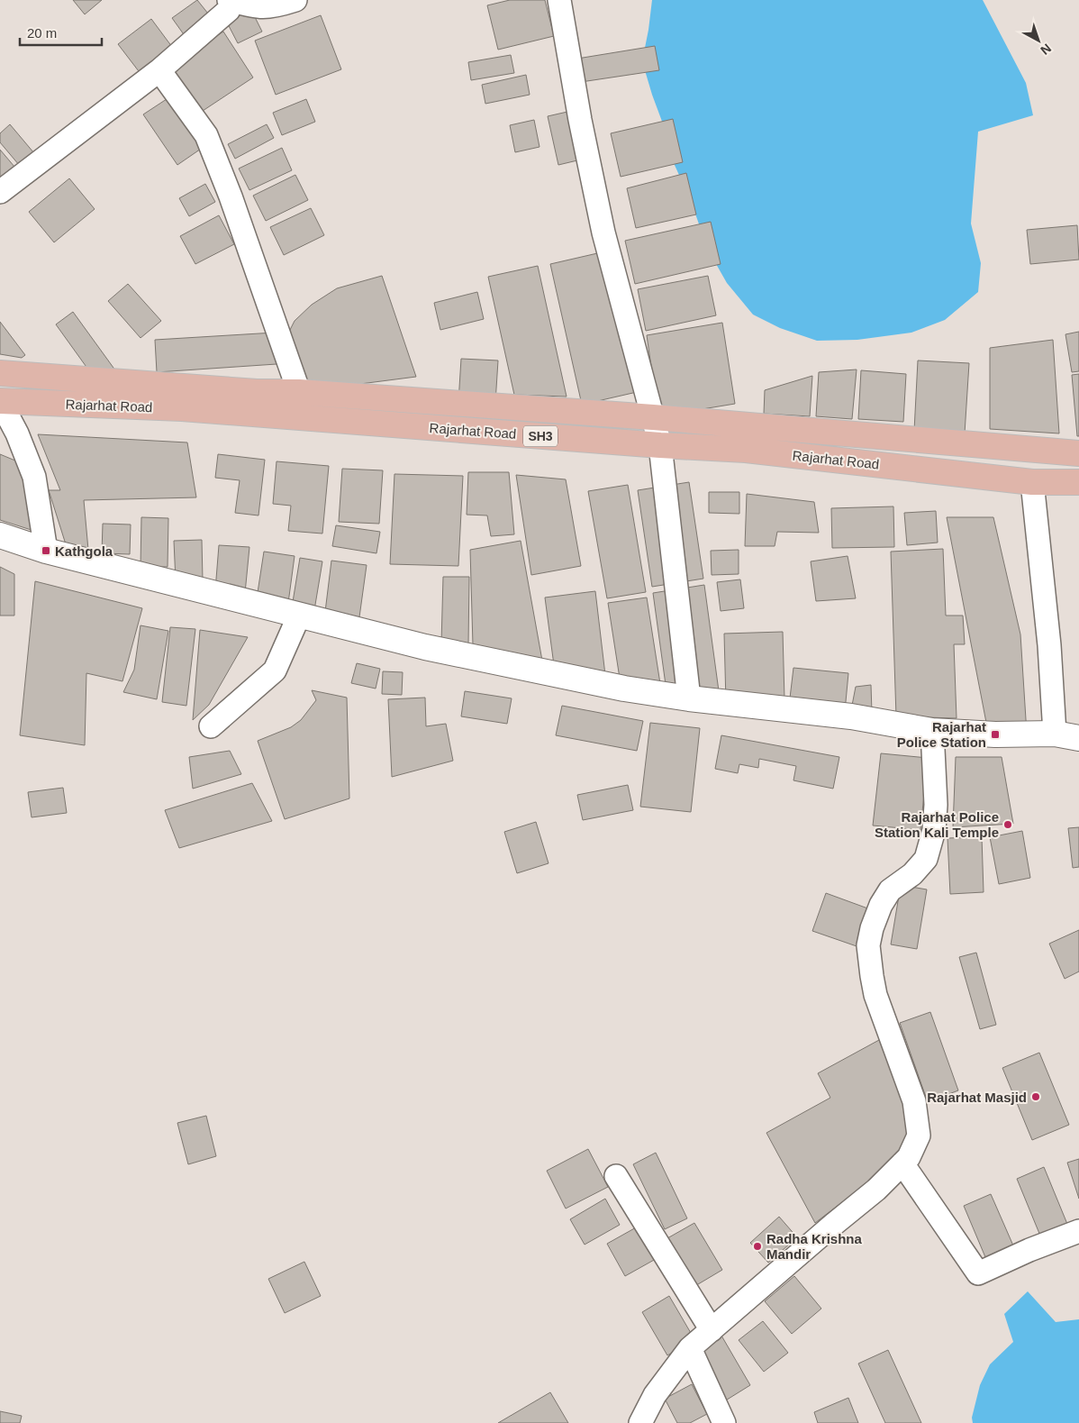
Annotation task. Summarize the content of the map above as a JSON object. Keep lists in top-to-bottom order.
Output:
{
  "streets": {
    "main road": ["Rajarhat Road", "SH3"]
  },
  "places": {
    "transit": ["Kathgola", "Rajarhat Police Station"],
    "other": ["Rajarhat Police Station Kali Temple", "Rajarhat Masjid", "Radha Krishna Mandir"]
  },
  "scale_bar": "20 m",
  "north": "bottom right"
}
